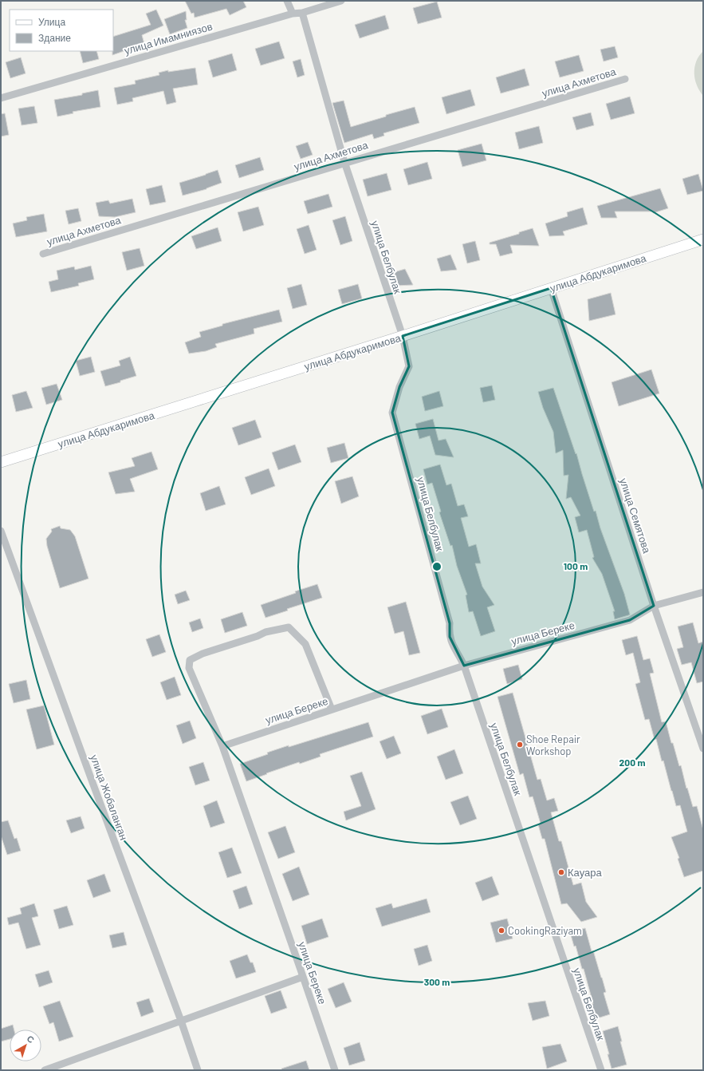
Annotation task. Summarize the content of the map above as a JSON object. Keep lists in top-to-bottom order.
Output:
{
  "streets": {
    "main road": ["улица Абдукаримова"],
    "street": [
      "улица Имамниязов",
      "улица Ахметова",
      "улица Белбулак",
      "улица Семятова",
      "улица Береке",
      "улица Жобаланган"
    ]
  },
  "crossings": [
    ["улица Имамниязов", "улица Белбулак"],
    ["улица Ахметова", "улица Белбулак"],
    ["улица Белбулак", "улица Абдукаримова"],
    ["улица Белбулак", "улица Береке"],
    ["улица Абдукаримова", "улица Семятова"],
    ["улица Семятова", "улица Береке"]
  ],
  "places": ["Shoe Repair Workshop", "Кауара", "CookingRaziyam"],
  "legend": ["Улица", "Здание"],
  "north": "top right",
  "rings": ["100 m", "200 m", "300 m"]
}
